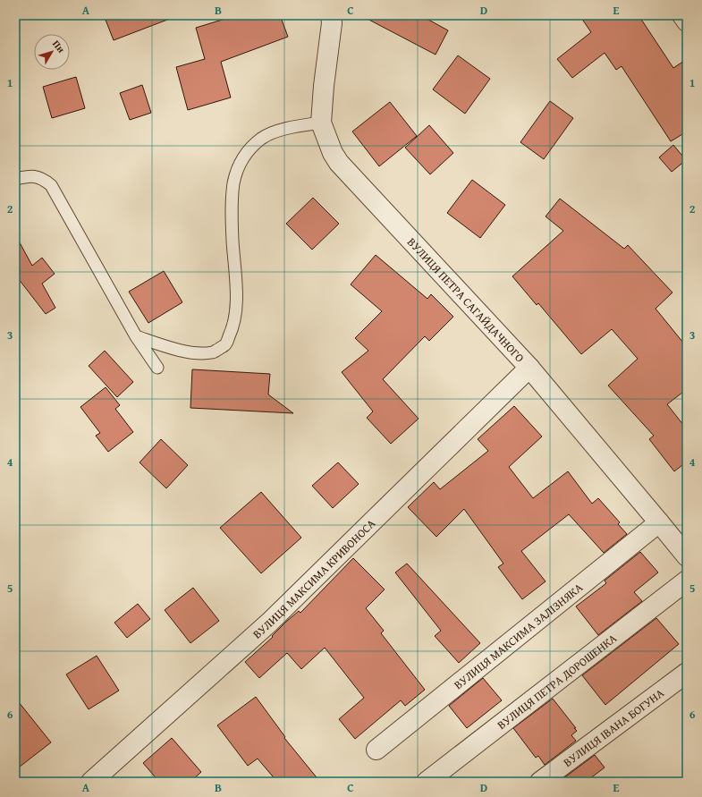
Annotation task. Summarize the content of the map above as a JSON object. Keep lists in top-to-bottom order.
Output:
{
  "streets": {
    "street": [
      "ВУЛИЦЯ ПЕТРА САГАЙДАЧНОГО",
      "ВУЛИЦЯ МАКСИМА КРИВОНОСА",
      "ВУЛИЦЯ МАКСИМА ЗАЛІЗНЯКА",
      "ВУЛИЦЯ ПЕТРА ДОРОШЕНКА",
      "ВУЛИЦЯ ІВАНА БОГУНА"
    ]
  },
  "crossings": [
    ["ВУЛИЦЯ ПЕТРА САГАЙДАЧНОГО", "ВУЛИЦЯ МАКСИМА КРИВОНОСА"],
    ["ВУЛИЦЯ ПЕТРА САГАЙДАЧНОГО", "ВУЛИЦЯ МАКСИМА ЗАЛІЗНЯКА"]
  ],
  "north": "top right",
  "grid": {
    "columns": [
      "A",
      "B",
      "C",
      "D",
      "E"
    ],
    "rows": [
      "1",
      "2",
      "3",
      "4",
      "5",
      "6"
    ]
  }
}
